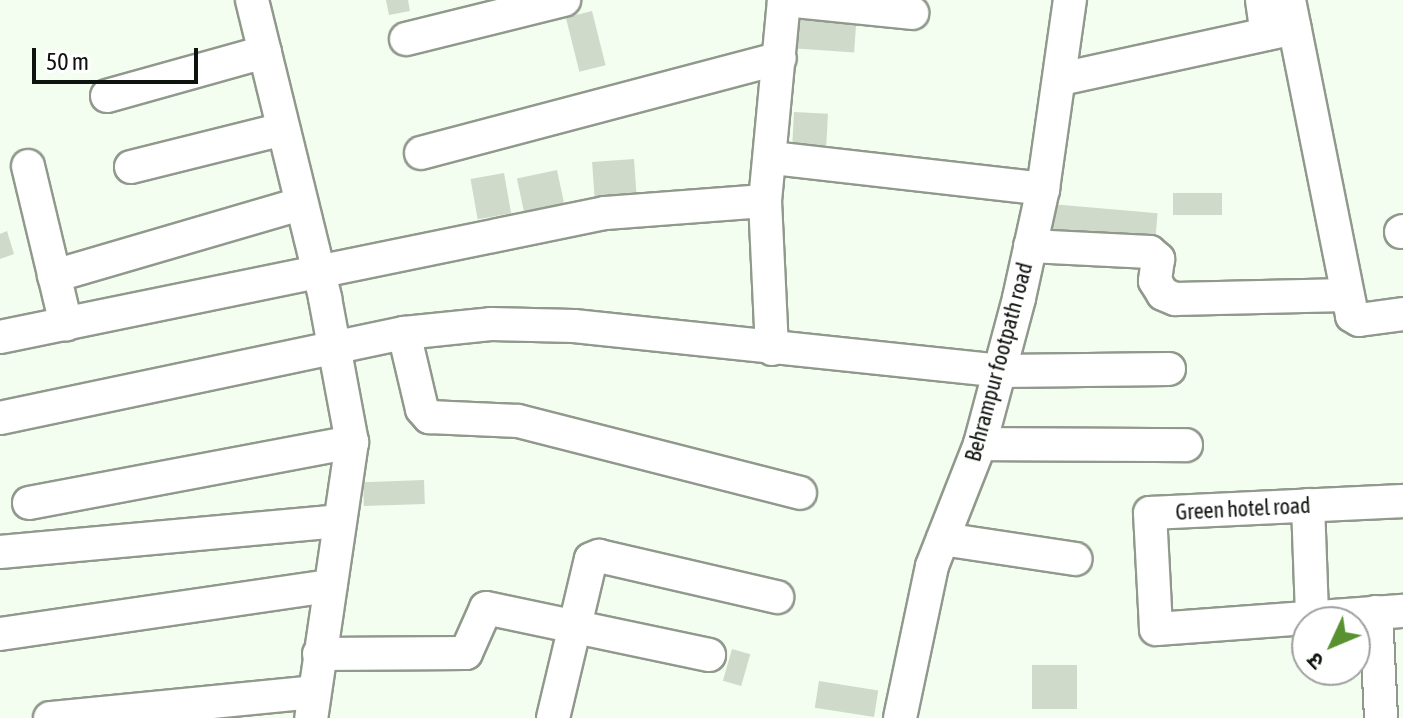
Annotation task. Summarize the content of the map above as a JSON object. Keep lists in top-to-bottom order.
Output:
{
  "streets": {
    "street": ["Behrampur footpath road", "Green hotel road"]
  },
  "scale_bar": "50 m",
  "north": "bottom left"
}
